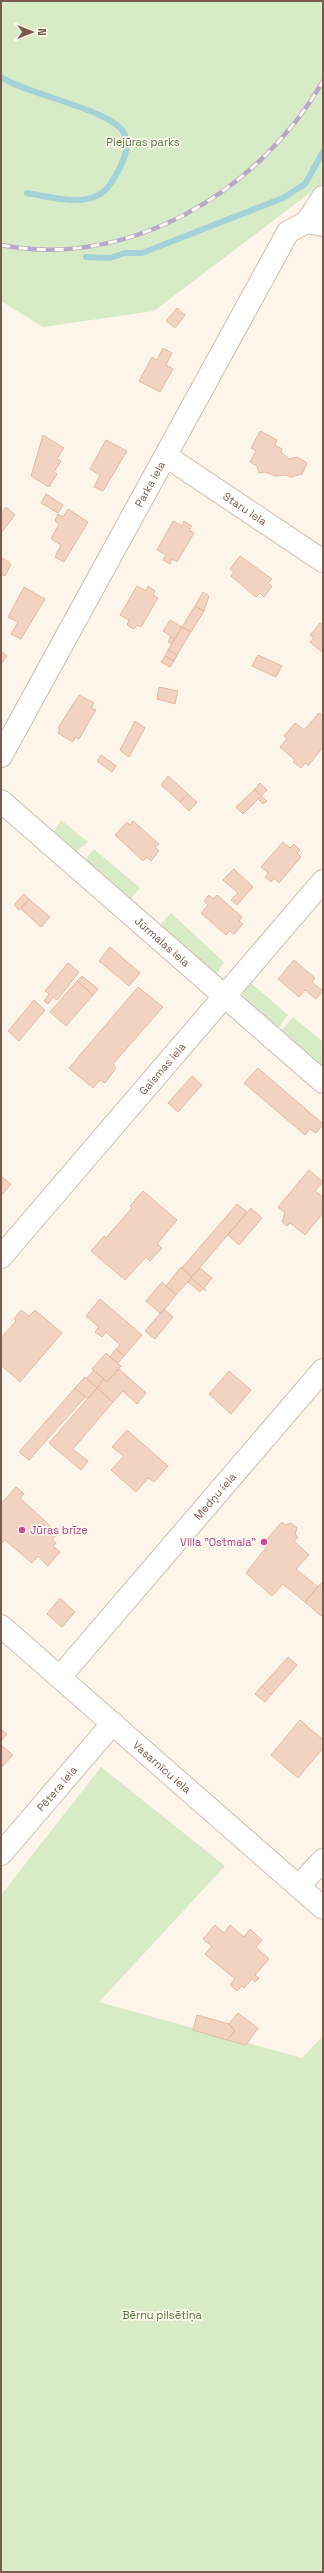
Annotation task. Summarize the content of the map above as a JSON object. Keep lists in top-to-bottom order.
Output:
{
  "streets": {
    "street": [
      "Parka iela",
      "Staru iela",
      "Jūrmalas iela",
      "Gaismas iela",
      "Medņu iela",
      "Vasarnīcu iela",
      "Pētera iela"
    ]
  },
  "crossings": [
    ["Parka iela", "Staru iela"],
    ["Jūrmalas iela", "Gaismas iela"],
    ["Medņu iela", "Vasarnīcu iela"],
    ["Vasarnīcu iela", "Pētera iela"]
  ],
  "parks": ["Piejūras parks", "Bērnu pilsētiņa"],
  "places": ["Jūras brīze", "Villa \"Ostmala\""],
  "north": "right"
}
